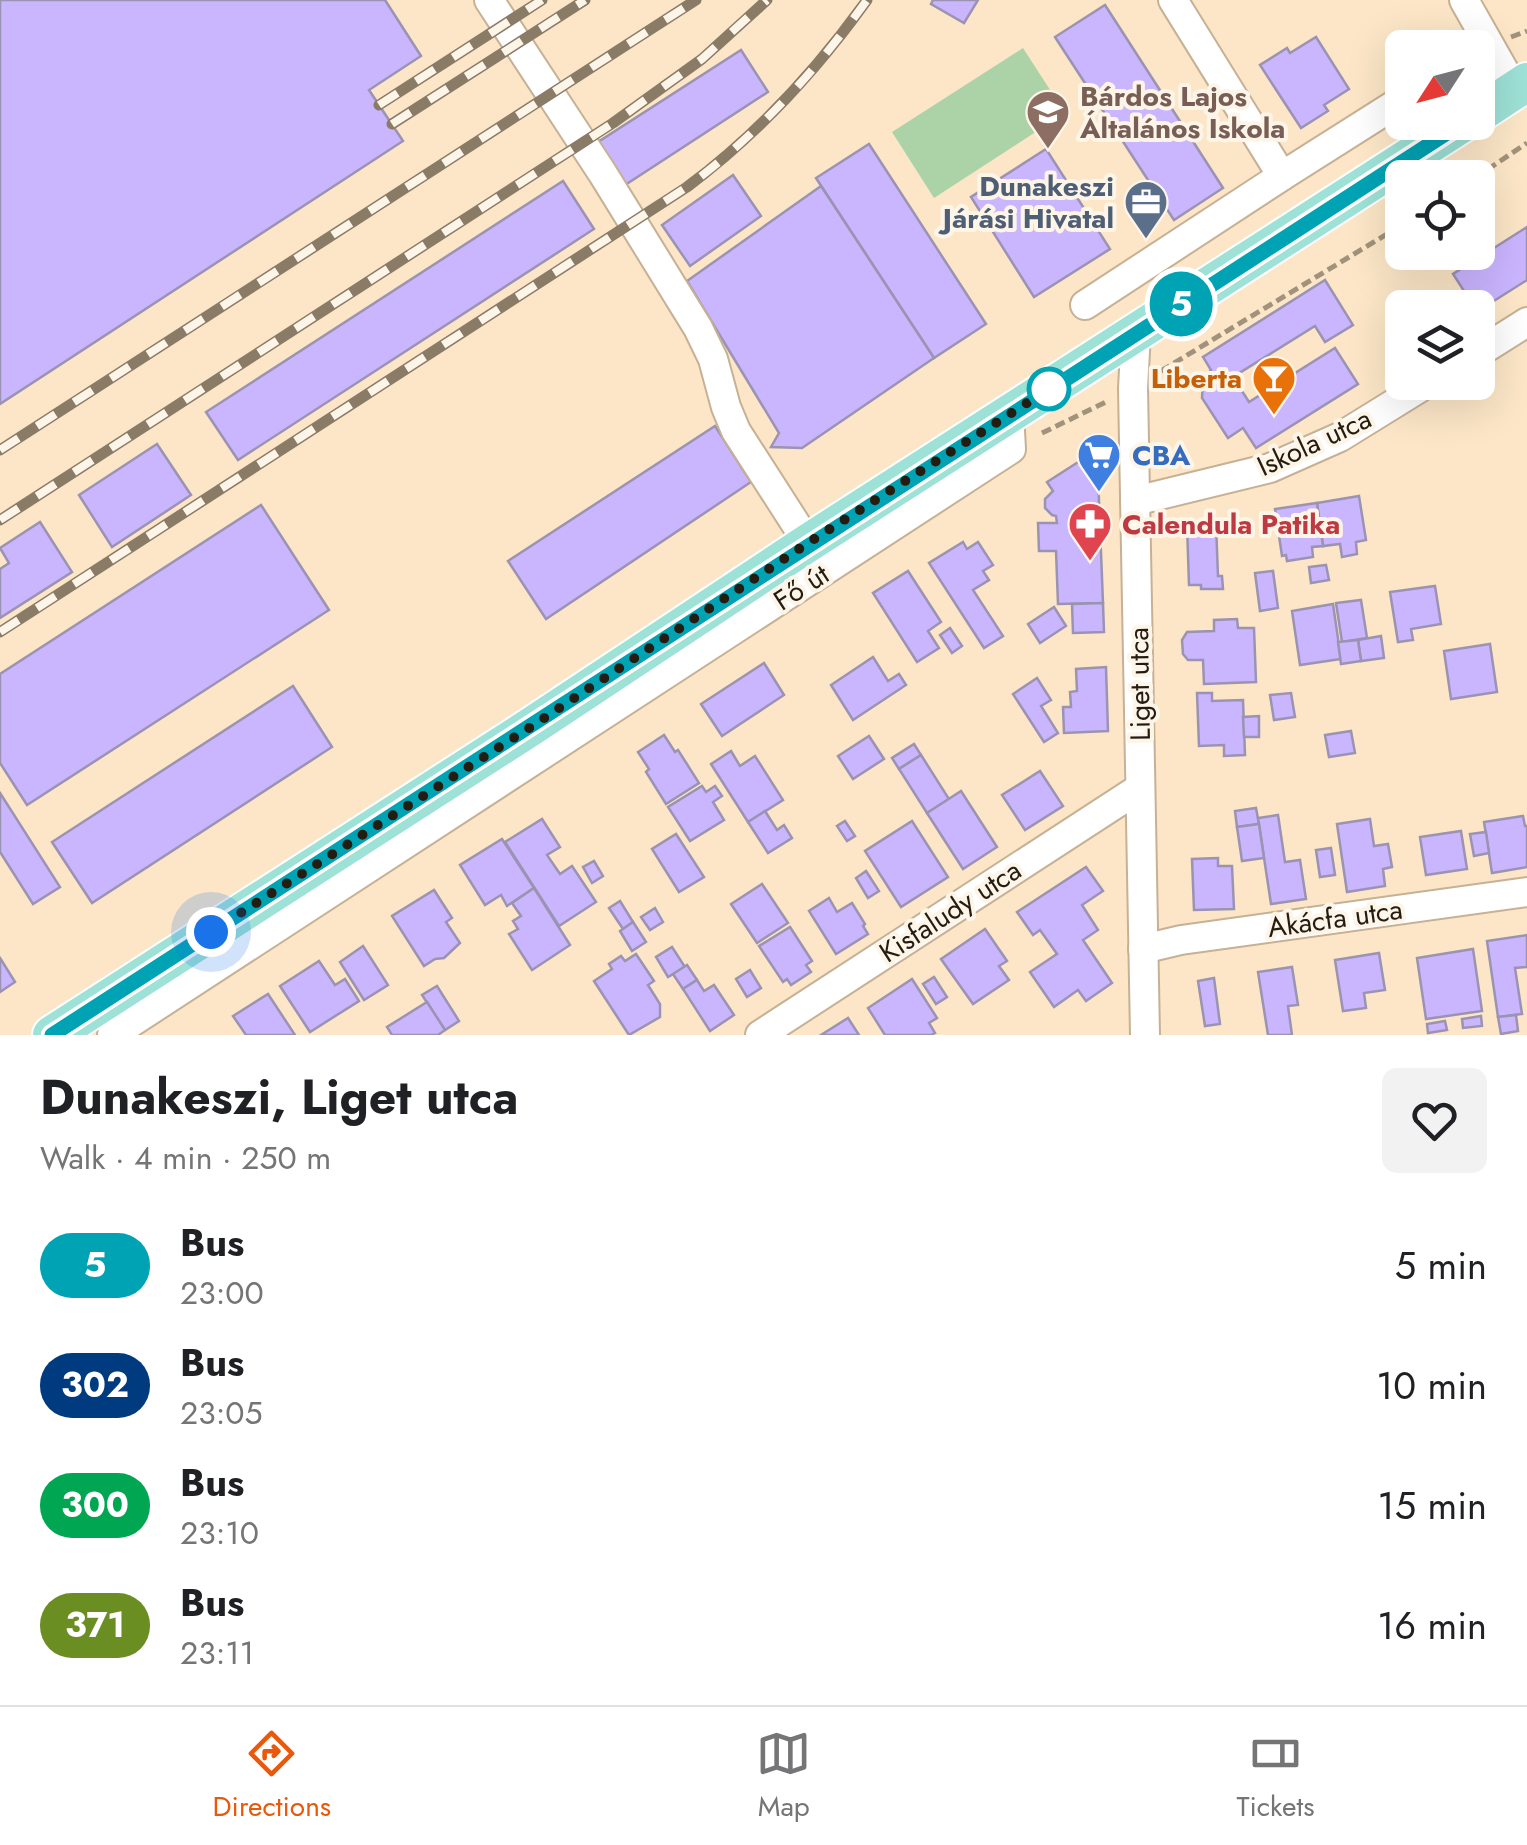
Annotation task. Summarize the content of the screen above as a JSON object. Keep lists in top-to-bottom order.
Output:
{
  "streets": {
    "main road": ["Fő út"],
    "street": [
      "Iskola utca",
      "Liget utca",
      "Kisfaludy utca",
      "Akácfa utca"
    ]
  },
  "crossings": [
    ["Iskola utca", "Liget utca"],
    ["Fő út", "Liget utca"],
    ["Liget utca", "Kisfaludy utca"],
    ["Liget utca", "Akácfa utca"]
  ],
  "places": {
    "school or university": ["Bárdos Lajos Általános Iskola"],
    "office": ["Dunakeszi Járási Hivatal"],
    "bar": ["Liberta"],
    "supermarket": ["CBA"],
    "pharmacy": ["Calendula Patika"]
  },
  "lines": ["bus line 5"],
  "north": "bottom left",
  "page": {
    "on_map": "5",
    "heading": ["Dunakeszi, Liget utca", "Walk · 4 min · 250 m"],
    "list": [
      {
        "mark": "5",
        "name": "Bus",
        "note": "23:00",
        "value": "5 min"
      },
      {
        "mark": "302",
        "name": "Bus",
        "note": "23:05",
        "value": "10 min"
      },
      {
        "mark": "300",
        "name": "Bus",
        "note": "23:10",
        "value": "15 min"
      },
      {
        "mark": "371",
        "name": "Bus",
        "note": "23:11",
        "value": "16 min"
      }
    ],
    "tabs": ["Directions", "Map", "Tickets"]
  }
}
